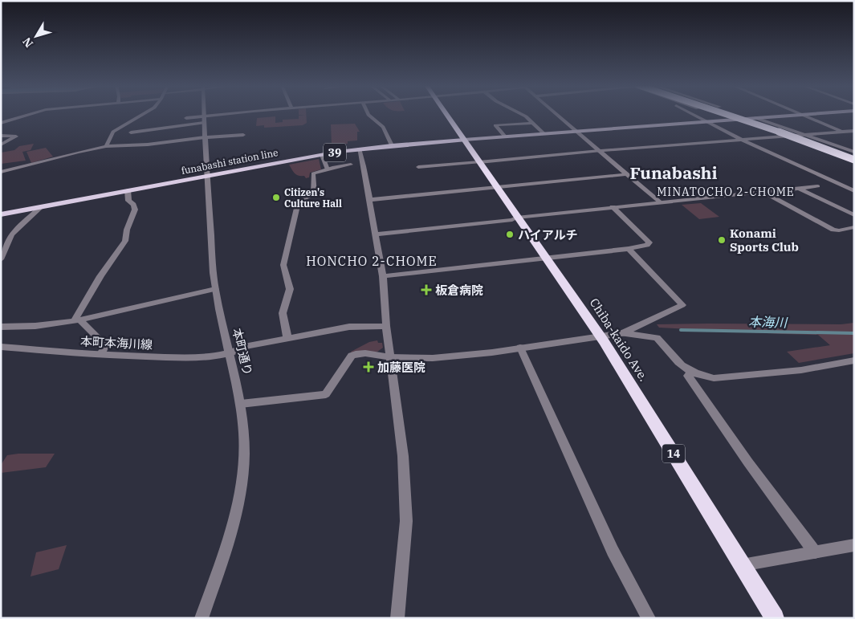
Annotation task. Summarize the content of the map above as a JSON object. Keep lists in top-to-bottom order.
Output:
{
  "streets": {
    "highway": ["Chiba-kaido Ave.", "14"],
    "main road": ["39", "funabashi station line"],
    "street": ["本町本海川線", "本町通り"]
  },
  "crossings": [
    ["funabashi station line", "Chiba-kaido Ave."],
    ["funabashi station line", "本町通り"],
    ["本町本海川線", "本町通り"]
  ],
  "districts": ["Funabashi", "MINATOCHO 2-CHOME", "HONCHO 2-CHOME"],
  "water": ["本海川"],
  "places": {
    "other": ["Citizen's Culture Hall", "ハイアルチ", "Konami Sports Club"],
    "health": ["板倉病院", "加藤医院"]
  },
  "north": "bottom left"
}
